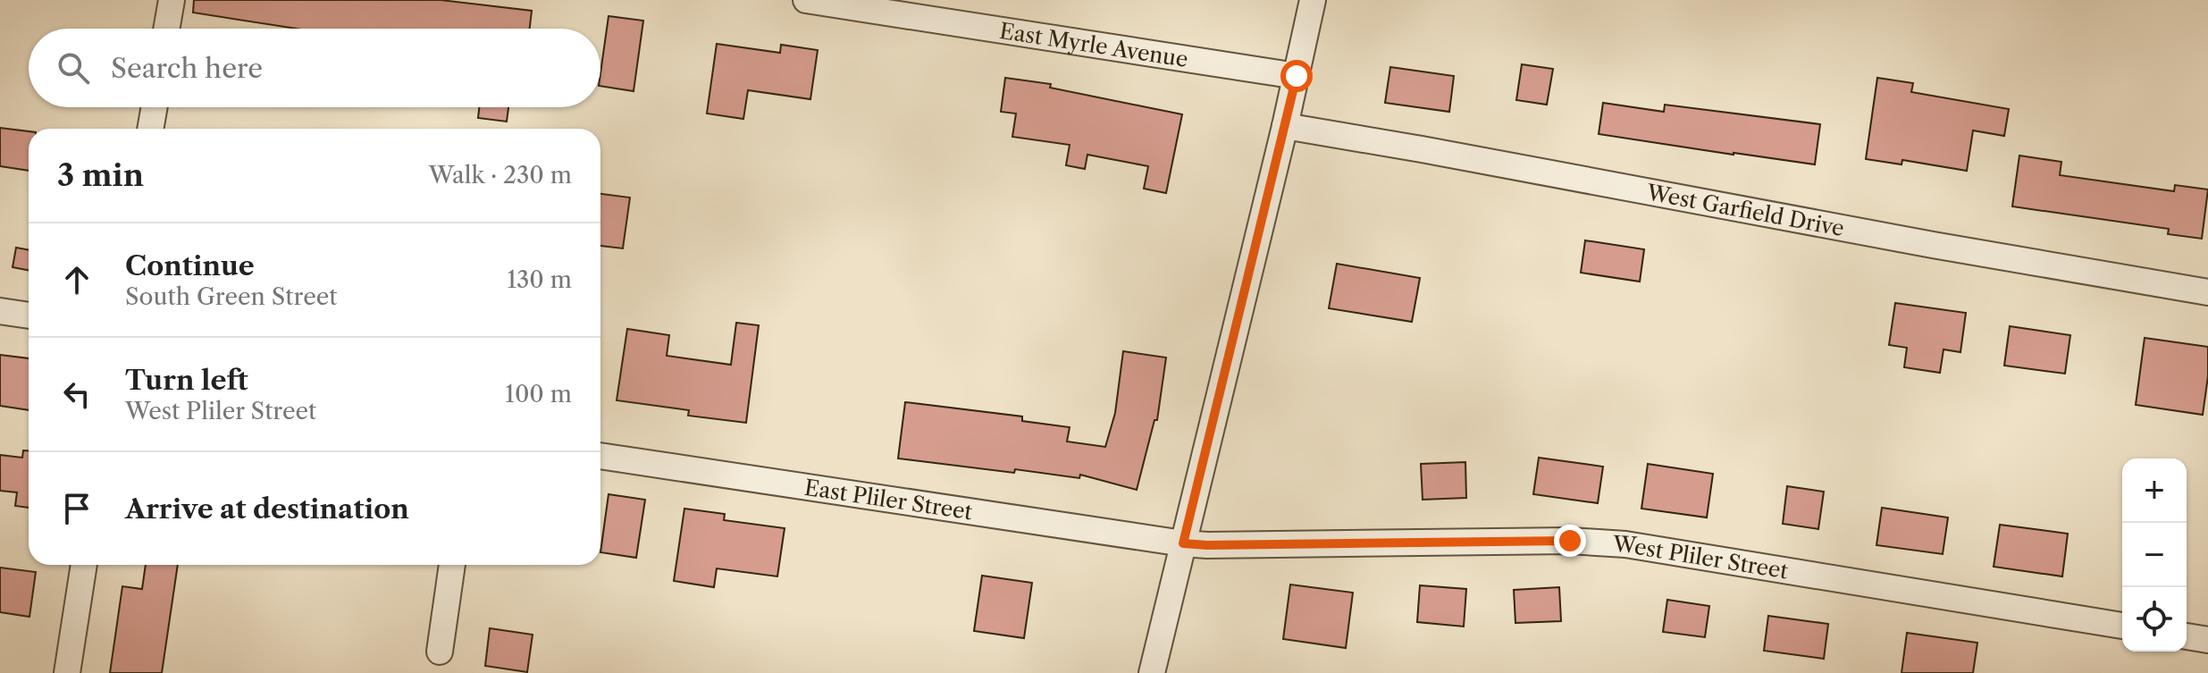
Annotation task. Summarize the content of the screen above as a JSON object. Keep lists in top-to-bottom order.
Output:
{
  "streets": {
    "street": [
      "East Myrle Avenue",
      "West Garfield Drive",
      "East Pliler Street",
      "West Pliler Street"
    ]
  },
  "crossings": [
    ["East Pliler Street", "West Pliler Street"]
  ],
  "page": {
    "search": "Search here",
    "heading": ["3 min", "Walk · 230 m"],
    "list": [
      ["Continue", "South Green Street", "130 m"],
      ["Turn left", "West Pliler Street", "100 m"],
      "Arrive at destination"
    ],
    "map_buttons": ["+", "−"]
  }
}
